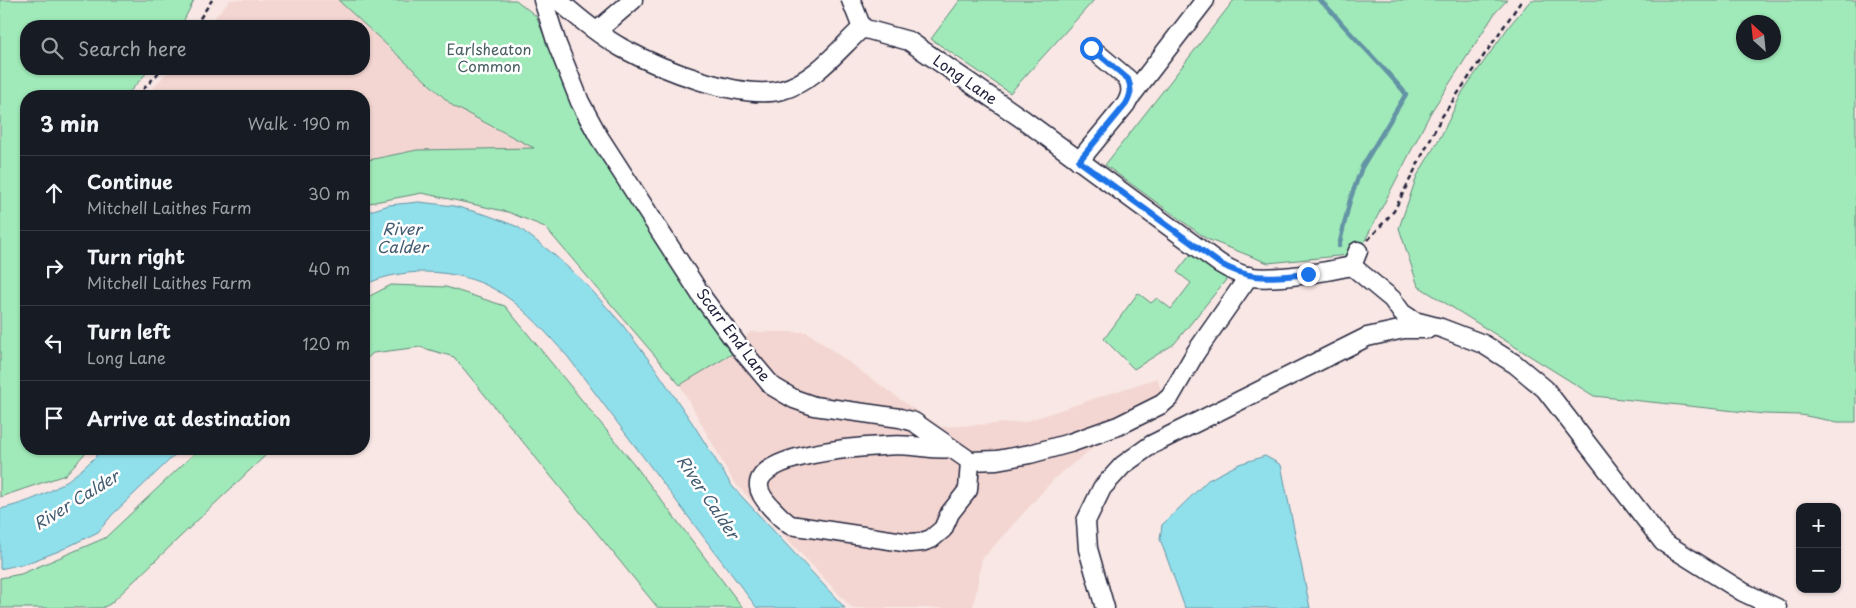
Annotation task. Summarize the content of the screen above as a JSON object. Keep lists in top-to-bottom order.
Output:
{
  "streets": {
    "street": ["Long Lane", "Scarr End Lane"]
  },
  "water": ["River Calder"],
  "parks": ["Earlsheaton Common"],
  "north": "top left",
  "page": {
    "search": "Search here",
    "heading": ["3 min", "Walk · 190 m"],
    "list": [
      ["Continue", "Mitchell Laithes Farm", "30 m"],
      ["Turn right", "Mitchell Laithes Farm", "40 m"],
      ["Turn left", "Long Lane", "120 m"],
      "Arrive at destination"
    ],
    "map_buttons": ["+", "−"]
  }
}
